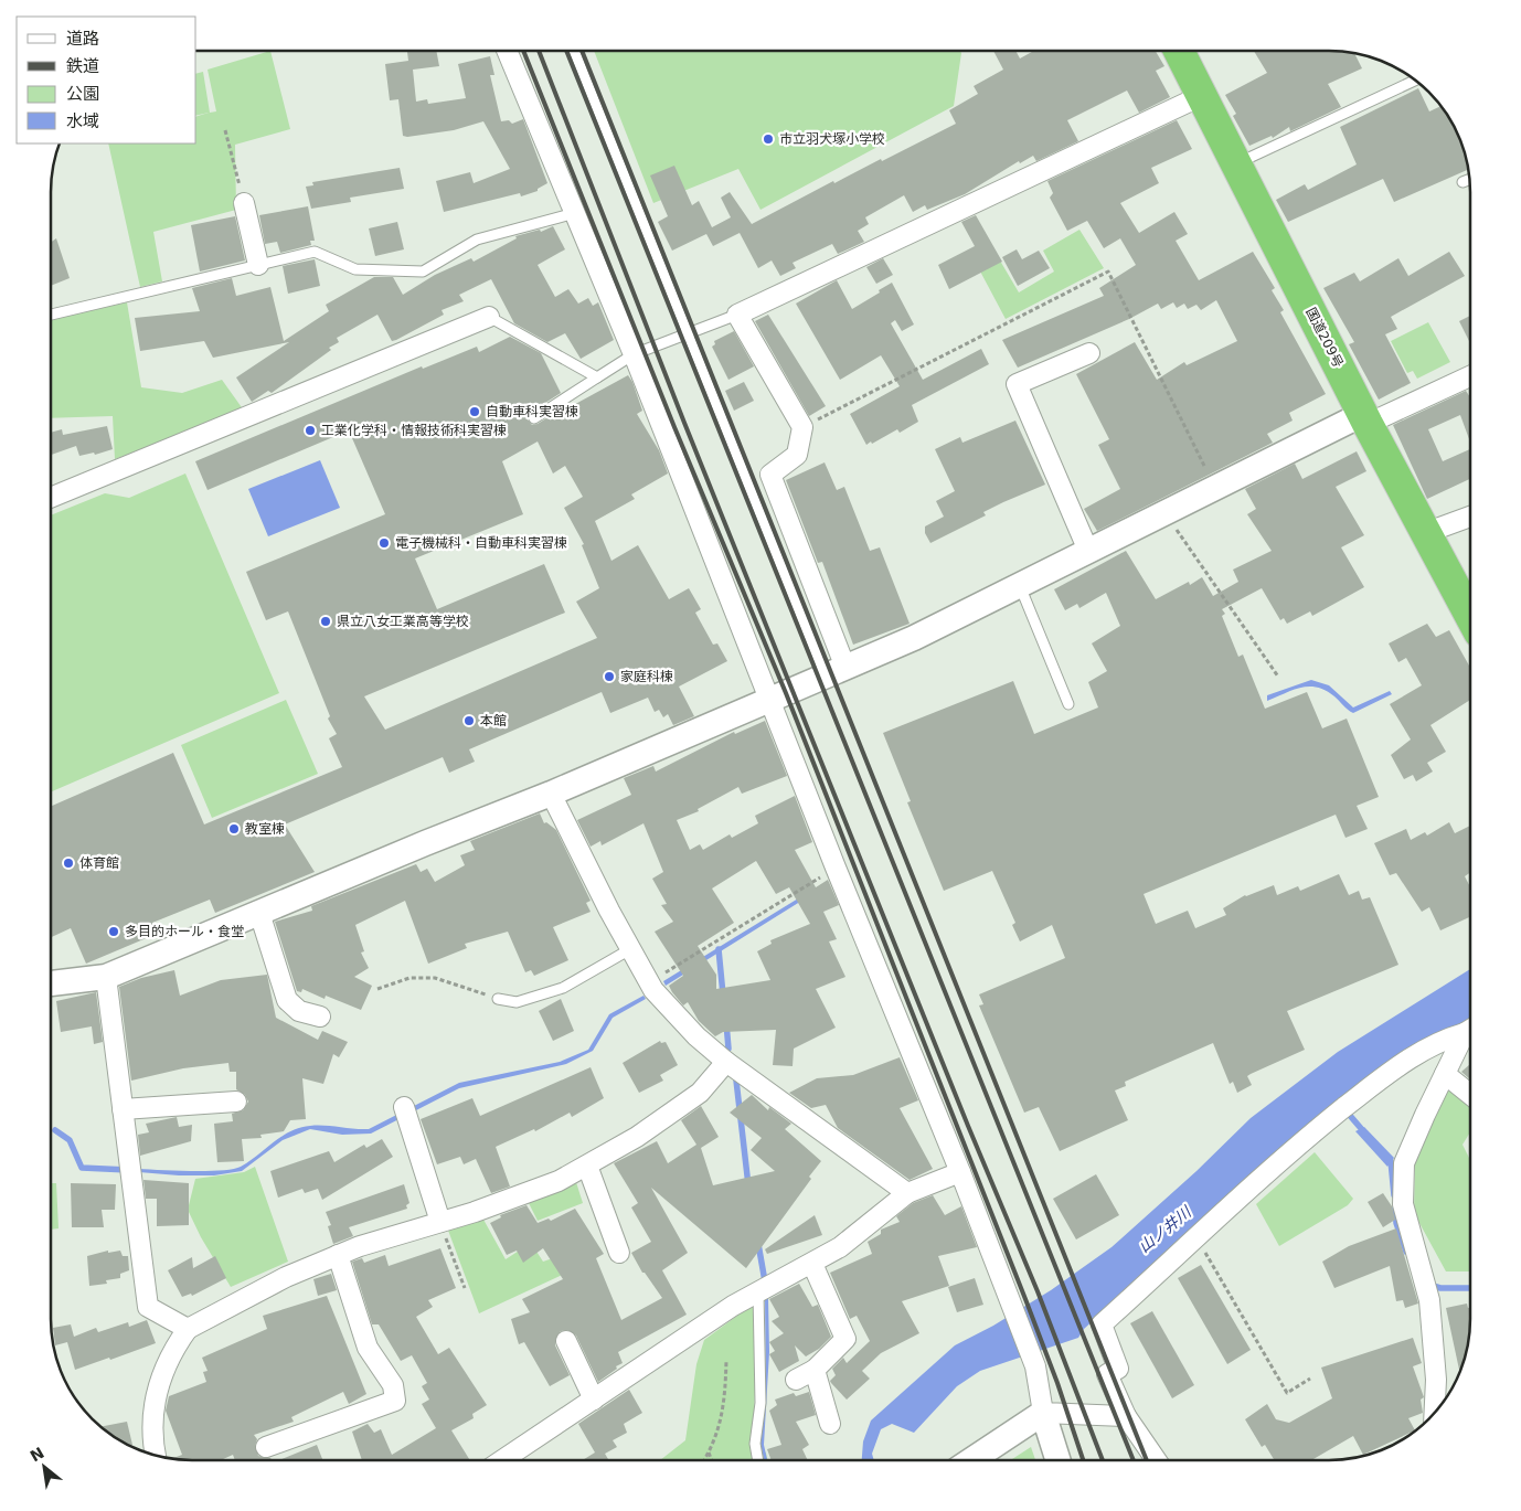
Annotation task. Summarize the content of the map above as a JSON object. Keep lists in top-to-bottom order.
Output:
{
  "streets": {
    "highway": ["国道209号"]
  },
  "water": ["山ノ井川"],
  "places": [
    "市立羽犬塚小学校",
    "自動車科実習棟",
    "工業化学科・情報技術科実習棟",
    "電子機械科・自動車科実習棟",
    "県立八女工業高等学校",
    "家庭科棟",
    "本館",
    "教室棟",
    "体育館",
    "多目的ホール・食堂"
  ],
  "legend": [
    "道路",
    "鉄道",
    "公園",
    "水域"
  ],
  "north": "top left"
}
